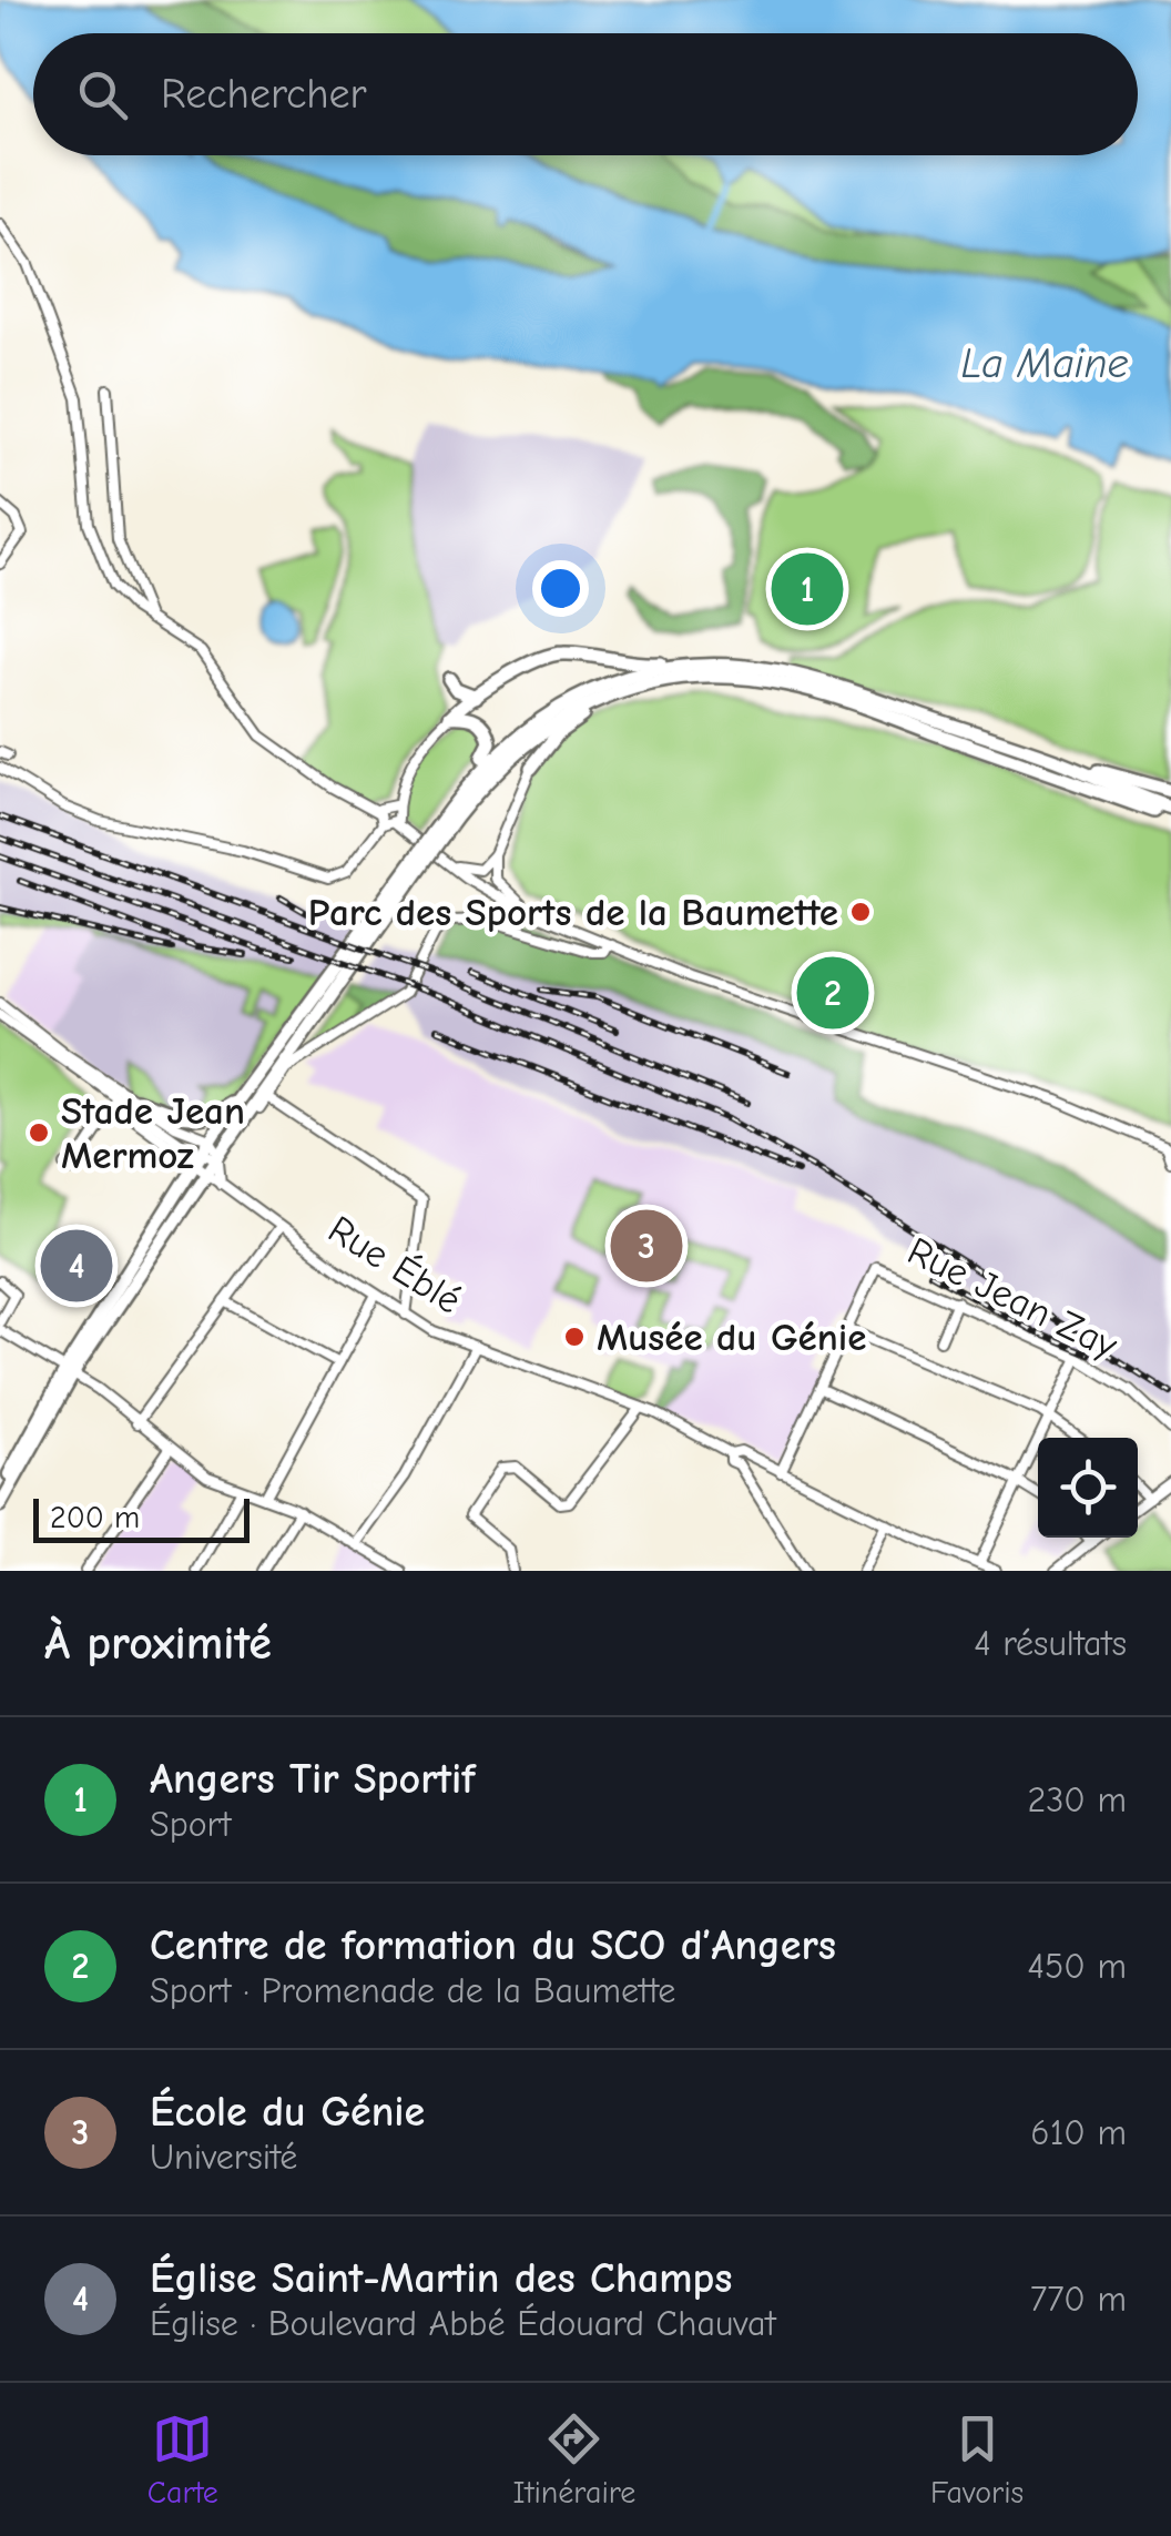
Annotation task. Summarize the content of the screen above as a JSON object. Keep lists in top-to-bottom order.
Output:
{
  "streets": {
    "street": ["Rue Éblé", "Rue Jean Zay"]
  },
  "water": ["La Maine"],
  "places": ["Parc des Sports de la Baumette", "Stade Jean Mermoz", "Musée du Génie"],
  "scale_bar": "200 m",
  "page": {
    "search": "Rechercher",
    "pins": [
      "1",
      "2",
      "3",
      "4"
    ],
    "scale": "200 m",
    "heading": ["À proximité", "4 résultats"],
    "list": [
      {
        "mark": "1",
        "name": "Angers Tir Sportif",
        "note": "Sport",
        "value": "230 m"
      },
      {
        "mark": "2",
        "name": "Centre de formation du SCO d’Angers",
        "note": "Sport · Promenade de la Baumette",
        "value": "450 m"
      },
      {
        "mark": "3",
        "name": "École du Génie",
        "note": "Université",
        "value": "610 m"
      },
      {
        "mark": "4",
        "name": "Église Saint-Martin des Champs",
        "note": "Église · Boulevard Abbé Édouard Chauvat",
        "value": "770 m"
      }
    ],
    "nav": ["Carte", "Itinéraire", "Favoris"]
  }
}
